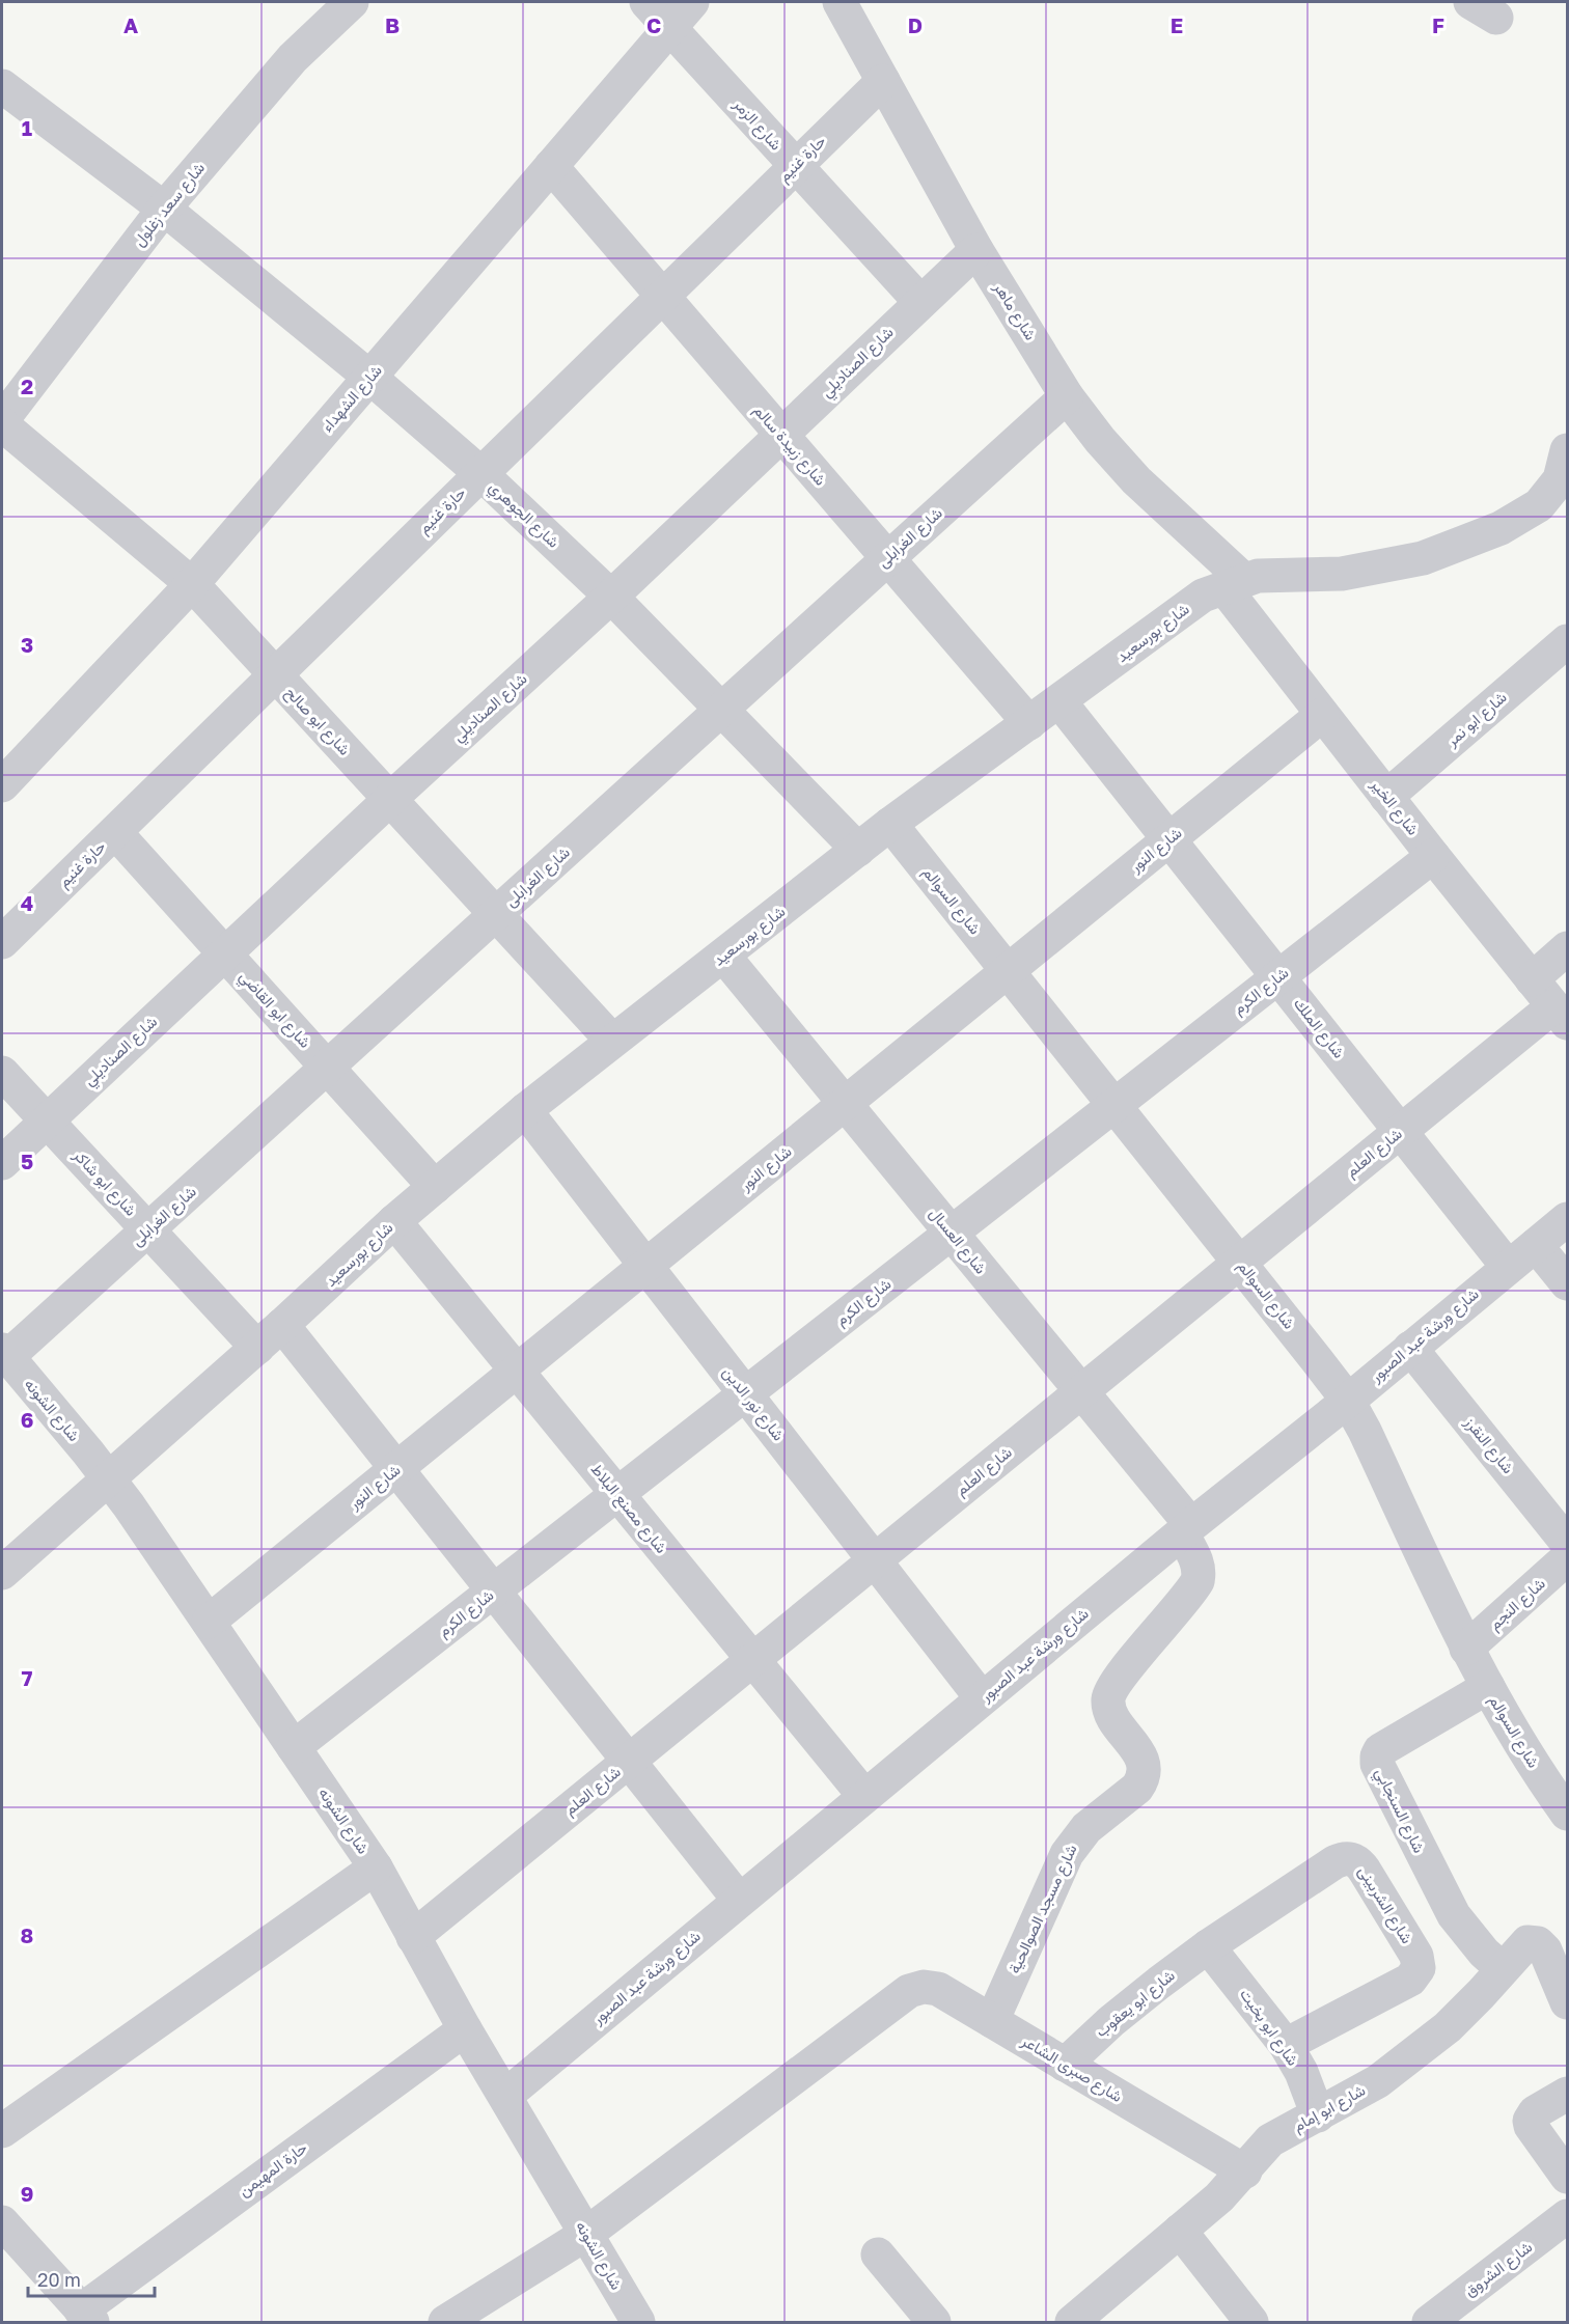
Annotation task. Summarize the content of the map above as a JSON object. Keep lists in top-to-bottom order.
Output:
{
  "streets": {
    "street": [
      "شارع الزمر",
      "حارة غنيم",
      "شارع سعد زغلول",
      "شارع ماهر",
      "شارع الصناديلي",
      "شارع الشهداء",
      "شارع زبيدة سالم",
      "شارع الجوهري",
      "شارع الغرابلى",
      "شارع بورسعيد",
      "شارع ابو نمر",
      "شارع ابو صالح",
      "شارع الخير",
      "شارع النور",
      "شارع السوالم",
      "شارع الكرم",
      "شارع ابو القاضي",
      "شارع الملك",
      "شارع العلم",
      "شارع ابو شاكر",
      "شارع العسال",
      "شارع ورشة عبد الصبور",
      "شارع نور الدين",
      "شارع الشونه",
      "شارع النقرز",
      "شارع مصنع البلاط",
      "شارع النجم",
      "شارع السنجابي",
      "شارع الشربينى",
      "شارع مسجد الصوالحية",
      "شارع ابو يعقوب",
      "شارع ابو بخيت",
      "شارع صبرى الشاعر",
      "شارع ابو إمام",
      "حارة المهيمن",
      "شارع الشروق"
    ]
  },
  "crossings": [
    ["شارع الزمر", "حارة غنيم"],
    ["شارع الزمر", "شارع الصناديلي"],
    ["شارع الزمر", "شارع الشهداء"],
    ["حارة غنيم", "شارع ماهر"],
    ["حارة غنيم", "شارع زبيدة سالم"],
    ["حارة غنيم", "شارع الجوهري"],
    ["حارة غنيم", "شارع ابو صالح"],
    ["حارة غنيم", "شارع ابو القاضي"],
    ["شارع سعد زغلول", "شارع الجوهري"],
    ["شارع سعد زغلول", "شارع ابو صالح"],
    ["شارع ماهر", "شارع الصناديلي"],
    ["شارع ماهر", "شارع الغرابلى"],
    ["شارع ماهر", "شارع بورسعيد"],
    ["شارع ماهر", "شارع الخير"],
    ["شارع الصناديلي", "شارع زبيدة سالم"],
    ["شارع الصناديلي", "شارع الجوهري"],
    ["شارع الصناديلي", "شارع ابو صالح"],
    ["شارع الصناديلي", "شارع ابو القاضي"],
    ["شارع الصناديلي", "شارع ابو شاكر"],
    ["شارع الشهداء", "شارع زبيدة سالم"],
    ["شارع الشهداء", "شارع الجوهري"],
    ["شارع الشهداء", "شارع ابو صالح"],
    ["شارع زبيدة سالم", "شارع الغرابلى"],
    ["شارع زبيدة سالم", "شارع بورسعيد"],
    ["شارع الجوهري", "شارع الغرابلى"],
    ["شارع الجوهري", "شارع بورسعيد"],
    ["شارع الغرابلى", "شارع ابو صالح"],
    ["شارع الغرابلى", "شارع ابو القاضي"],
    ["شارع الغرابلى", "شارع ابو شاكر"],
    ["شارع الغرابلى", "شارع الشونه"],
    ["شارع بورسعيد", "شارع ابو صالح"],
    ["شارع بورسعيد", "شارع الخير"],
    ["شارع بورسعيد", "شارع السوالم"],
    ["شارع بورسعيد", "شارع ابو القاضي"],
    ["شارع بورسعيد", "شارع الملك"],
    ["شارع بورسعيد", "شارع ابو شاكر"],
    ["شارع بورسعيد", "شارع العسال"],
    ["شارع بورسعيد", "شارع نور الدين"],
    ["شارع بورسعيد", "شارع الشونه"],
    ["شارع بورسعيد", "شارع مصنع البلاط"],
    ["شارع ابو نمر", "شارع الخير"],
    ["شارع الخير", "شارع النور"],
    ["شارع الخير", "شارع الكرم"],
    ["شارع الخير", "شارع العلم"],
    ["شارع النور", "شارع السوالم"],
    ["شارع النور", "شارع الملك"],
    ["شارع النور", "شارع العسال"],
    ["شارع النور", "شارع نور الدين"],
    ["شارع النور", "شارع الشونه"],
    ["شارع النور", "شارع مصنع البلاط"],
    ["شارع السوالم", "شارع الكرم"],
    ["شارع السوالم", "شارع العلم"],
    ["شارع السوالم", "شارع ورشة عبد الصبور"],
    ["شارع السوالم", "شارع النجم"],
    ["شارع السوالم", "شارع السنجابي"],
    ["شارع الكرم", "شارع الملك"],
    ["شارع الكرم", "شارع العسال"],
    ["شارع الكرم", "شارع نور الدين"],
    ["شارع الكرم", "شارع الشونه"],
    ["شارع الكرم", "شارع مصنع البلاط"],
    ["شارع الملك", "شارع العلم"],
    ["شارع الملك", "شارع ورشة عبد الصبور"],
    ["شارع العلم", "شارع العسال"],
    ["شارع العلم", "شارع نور الدين"],
    ["شارع العلم", "شارع الشونه"],
    ["شارع العلم", "شارع مصنع البلاط"],
    ["شارع العسال", "شارع ورشة عبد الصبور"],
    ["شارع العسال", "شارع مسجد الصوالحية"],
    ["شارع ورشة عبد الصبور", "شارع نور الدين"],
    ["شارع ورشة عبد الصبور", "شارع الشونه"],
    ["شارع ورشة عبد الصبور", "شارع النقرز"],
    ["شارع ورشة عبد الصبور", "شارع مصنع البلاط"],
    ["شارع ورشة عبد الصبور", "شارع مسجد الصوالحية"],
    ["شارع الشونه", "شارع صبرى الشاعر"],
    ["شارع الشونه", "حارة المهيمن"],
    ["شارع السنجابي", "شارع ابو إمام"],
    ["شارع الشربينى", "شارع ابو يعقوب"],
    ["شارع الشربينى", "شارع ابو بخيت"],
    ["شارع مسجد الصوالحية", "شارع صبرى الشاعر"],
    ["شارع ابو يعقوب", "شارع ابو بخيت"],
    ["شارع ابو يعقوب", "شارع صبرى الشاعر"],
    ["شارع ابو بخيت", "شارع ابو إمام"],
    ["شارع صبرى الشاعر", "شارع ابو إمام"]
  ],
  "scale_bar": "20 m",
  "grid": {
    "columns": [
      "A",
      "B",
      "C",
      "D",
      "E",
      "F"
    ],
    "rows": [
      "1",
      "2",
      "3",
      "4",
      "5",
      "6",
      "7",
      "8",
      "9"
    ]
  }
}
